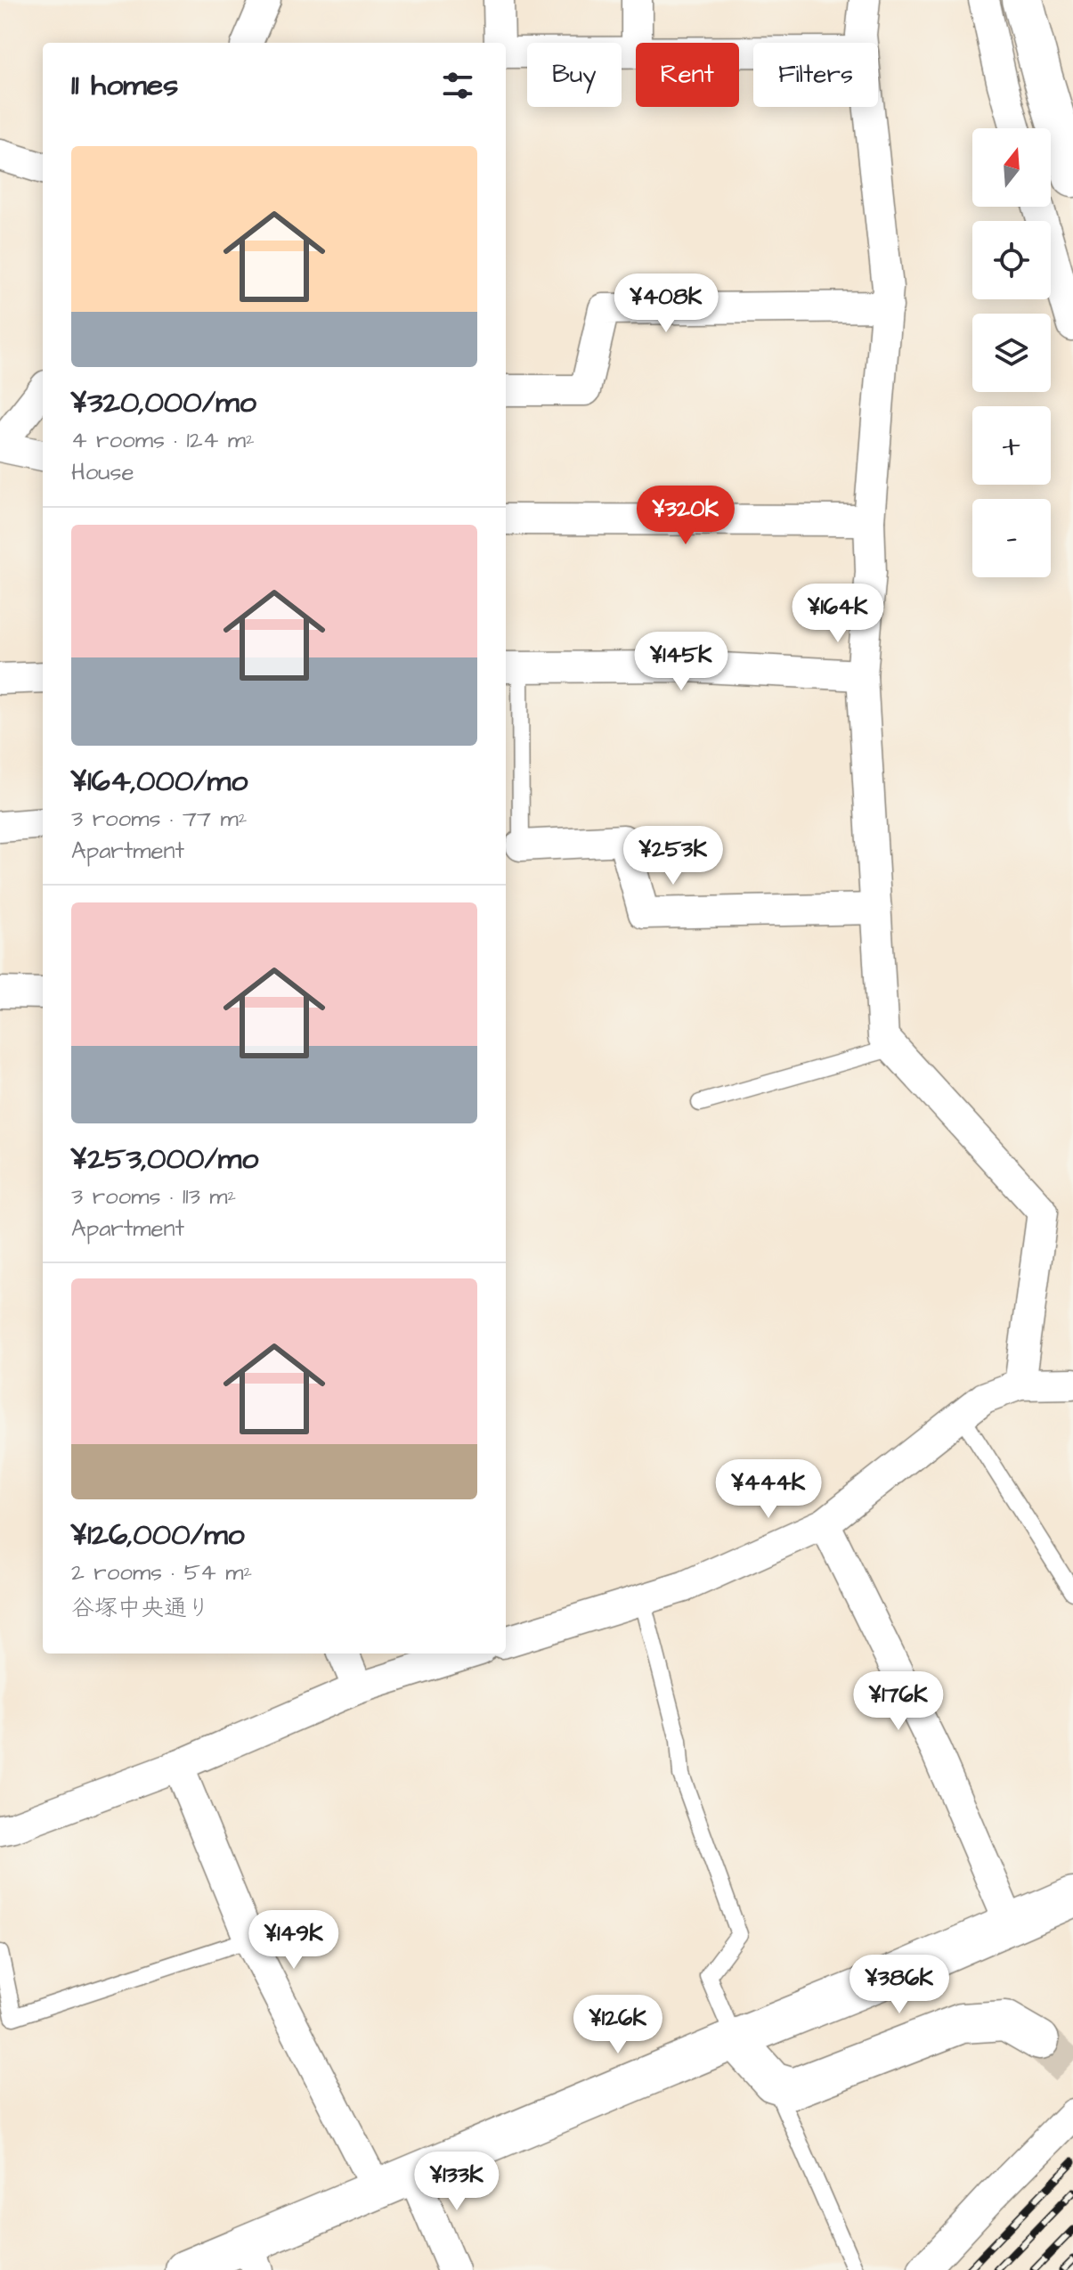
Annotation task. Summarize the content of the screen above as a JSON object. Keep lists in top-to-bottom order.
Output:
{
  "north": "top",
  "page": {
    "chip": ["Buy", "Rent", "Filters"],
    "heading": "11 homes",
    "map_buttons": ["+", "−"],
    "list": [
      {
        "name": "¥320,000/mo",
        "note": "4 rooms · 124 m² · House"
      },
      {
        "name": "¥164,000/mo",
        "note": "3 rooms · 77 m² · Apartment"
      },
      {
        "name": "¥253,000/mo",
        "note": "3 rooms · 113 m² · Apartment"
      },
      {
        "name": "¥126,000/mo",
        "note": "2 rooms · 54 m² · 谷塚中央通り"
      }
    ],
    "price": [
      "¥408K",
      "¥320K",
      "¥164K",
      "¥145K",
      "¥253K",
      "¥444K",
      "¥176K",
      "¥149K",
      "¥386K",
      "¥126K",
      "¥133K"
    ]
  }
}
